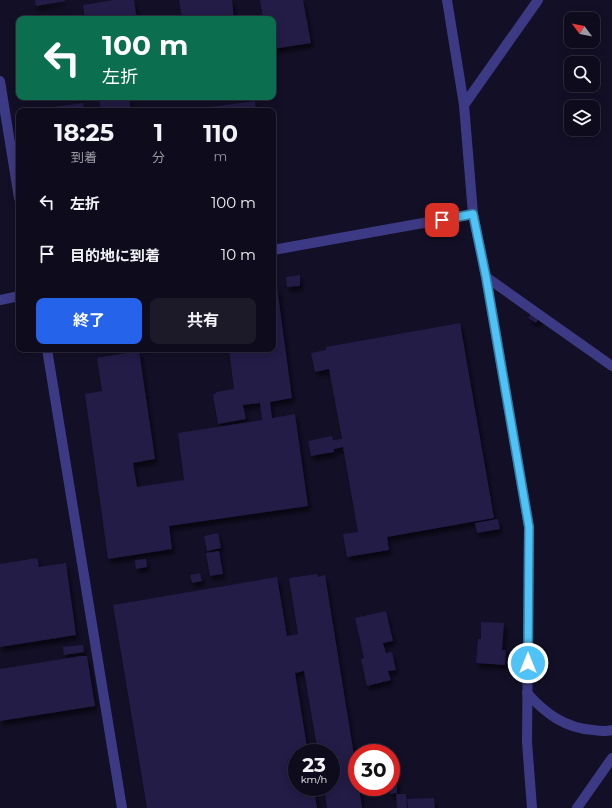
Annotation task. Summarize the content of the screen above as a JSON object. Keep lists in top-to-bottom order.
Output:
{
  "north": "top left",
  "page": {
    "turn": ["100 m", "左折"],
    "eta": [
      "18:25",
      "到着",
      "1",
      "分",
      "110",
      "m"
    ],
    "list": [
      {
        "name": "左折",
        "value": "100 m"
      },
      {
        "name": "目的地に到着",
        "value": "10 m"
      }
    ],
    "buttons": ["終了", "共有"],
    "speed": "23 km/h",
    "limit": "30"
  }
}
